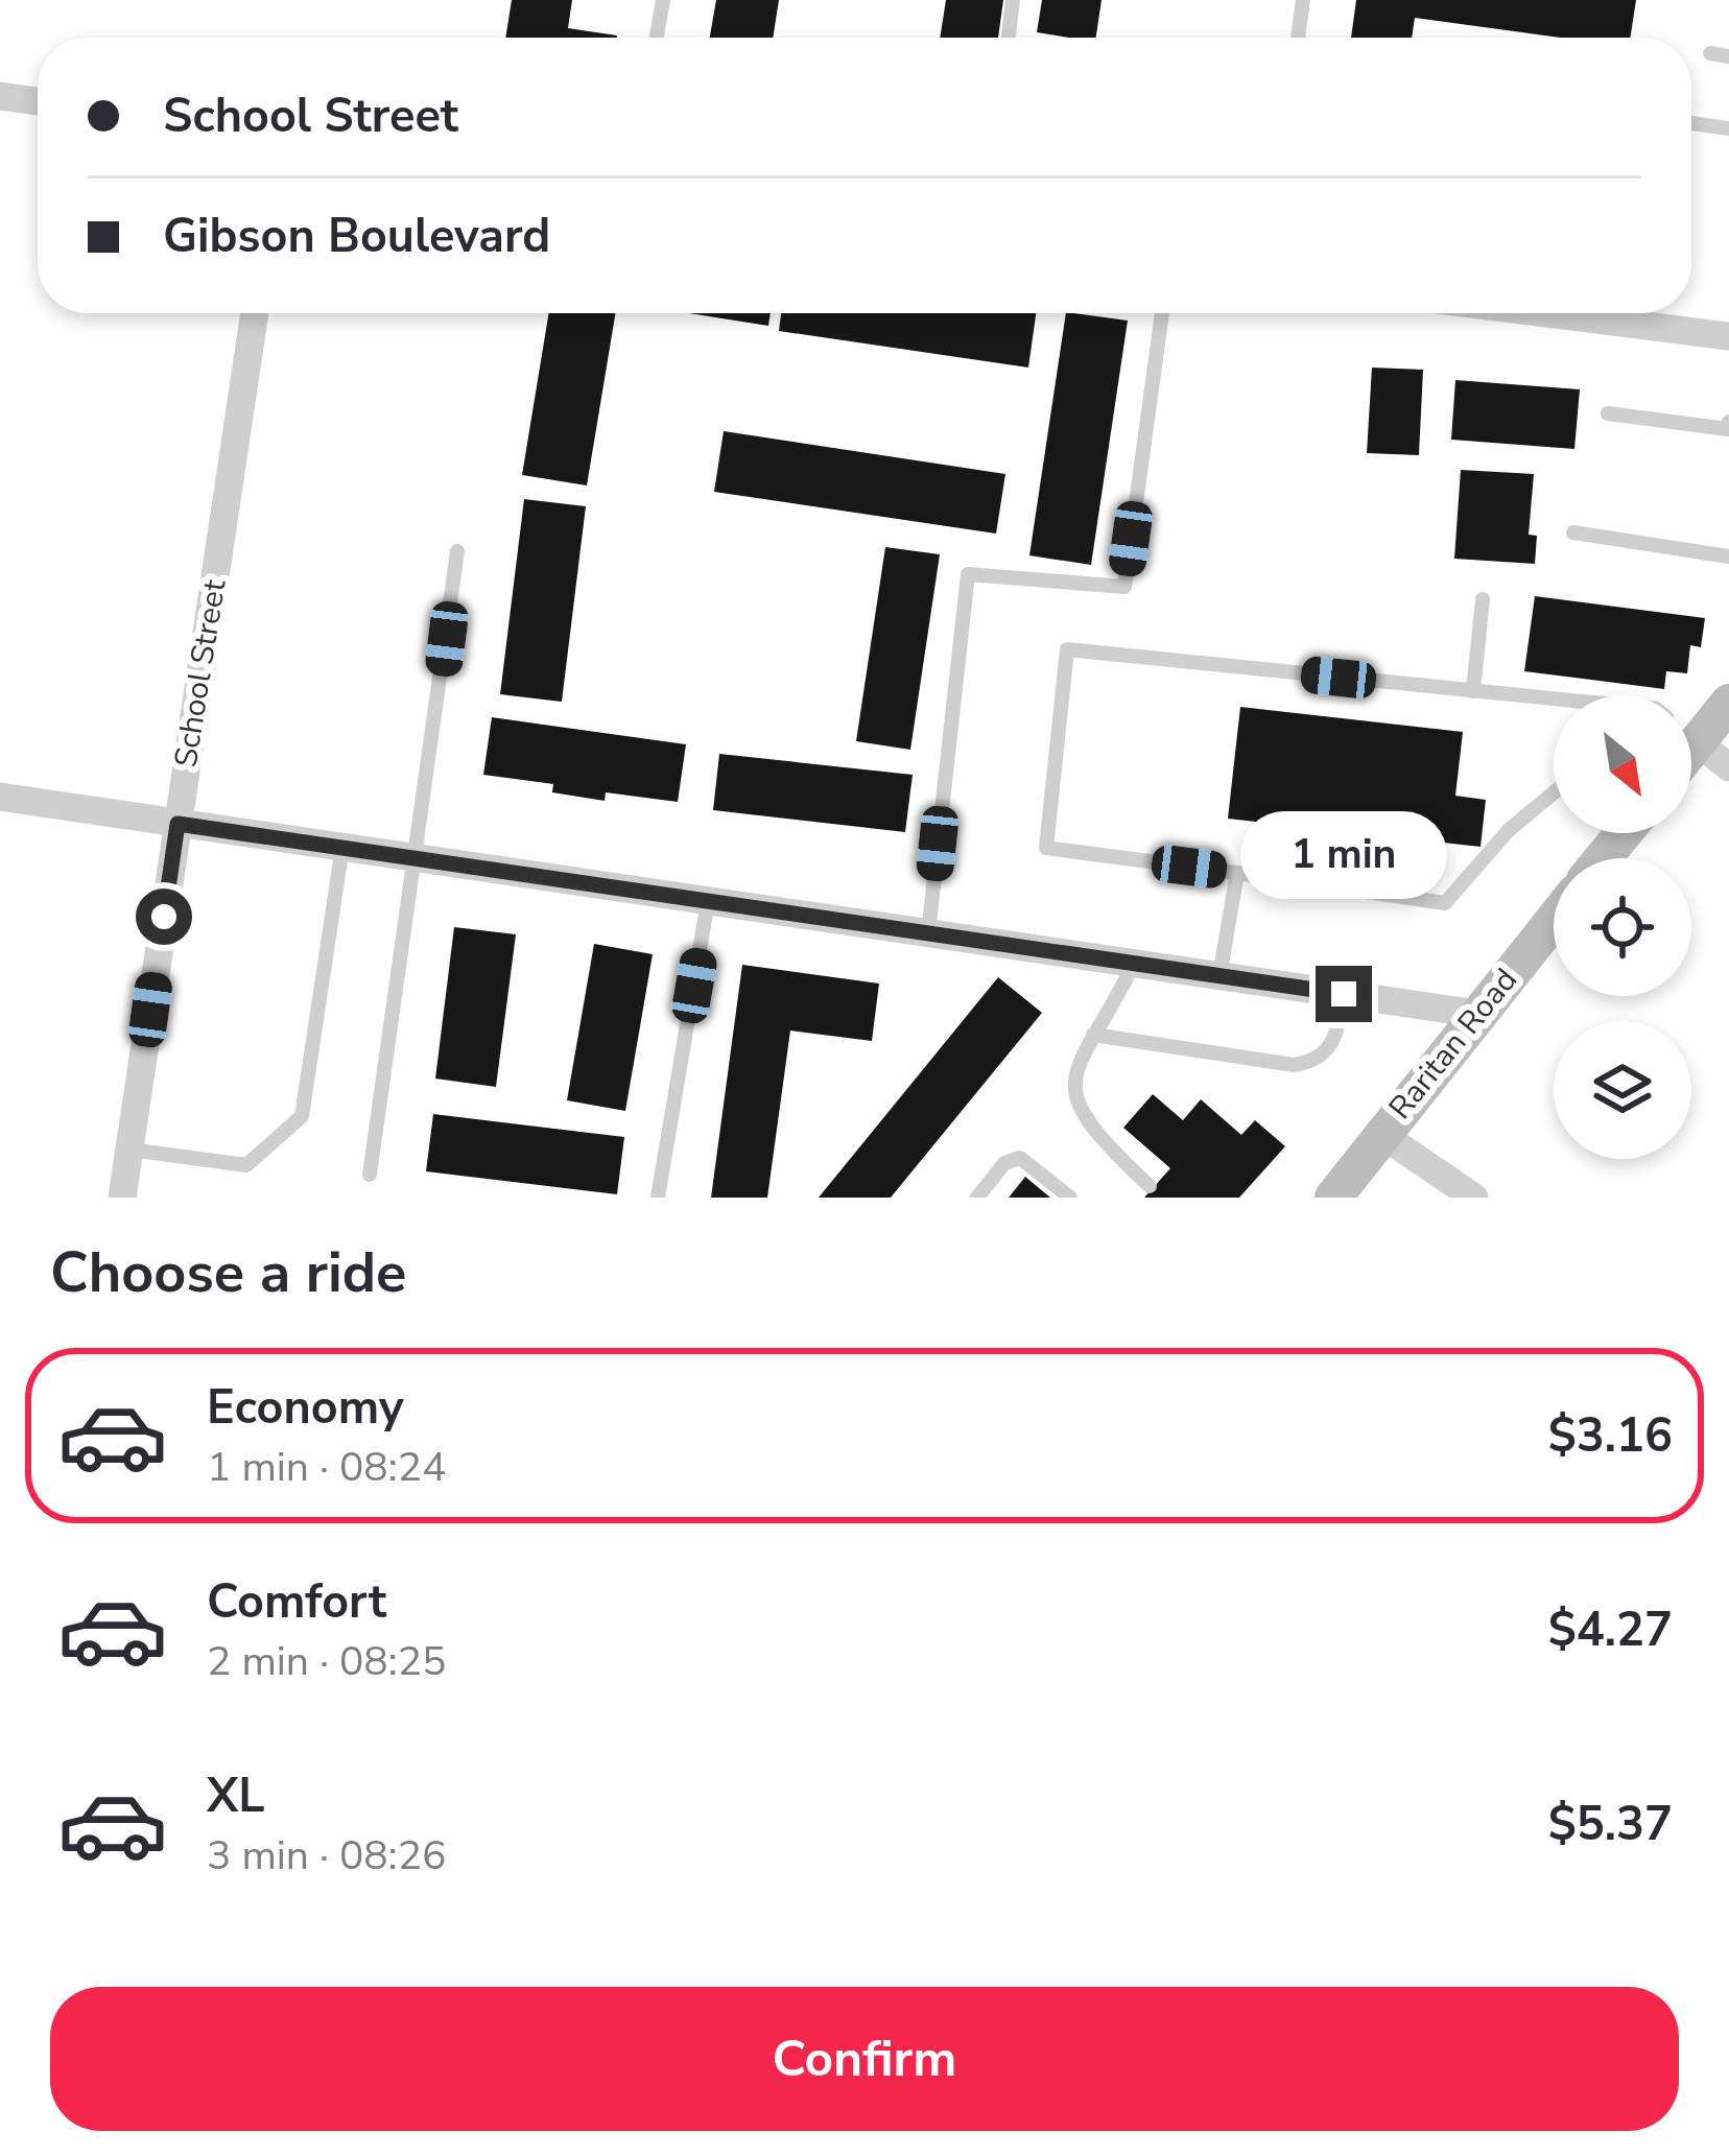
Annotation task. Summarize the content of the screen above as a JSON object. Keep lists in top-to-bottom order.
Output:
{
  "streets": {
    "main road": ["Raritan Road"],
    "street": ["School Street"]
  },
  "north": "bottom right",
  "page": {
    "banner": ["School Street", "Gibson Boulevard"],
    "bubble": "1 min",
    "heading": "Choose a ride",
    "list": [
      {
        "name": "Economy",
        "note": "1 min · 08:24",
        "value": "$3.16"
      },
      {
        "name": "Comfort",
        "note": "2 min · 08:25",
        "value": "$4.27"
      },
      {
        "name": "XL",
        "note": "3 min · 08:26",
        "value": "$5.37"
      }
    ],
    "buttons": "Confirm"
  }
}
